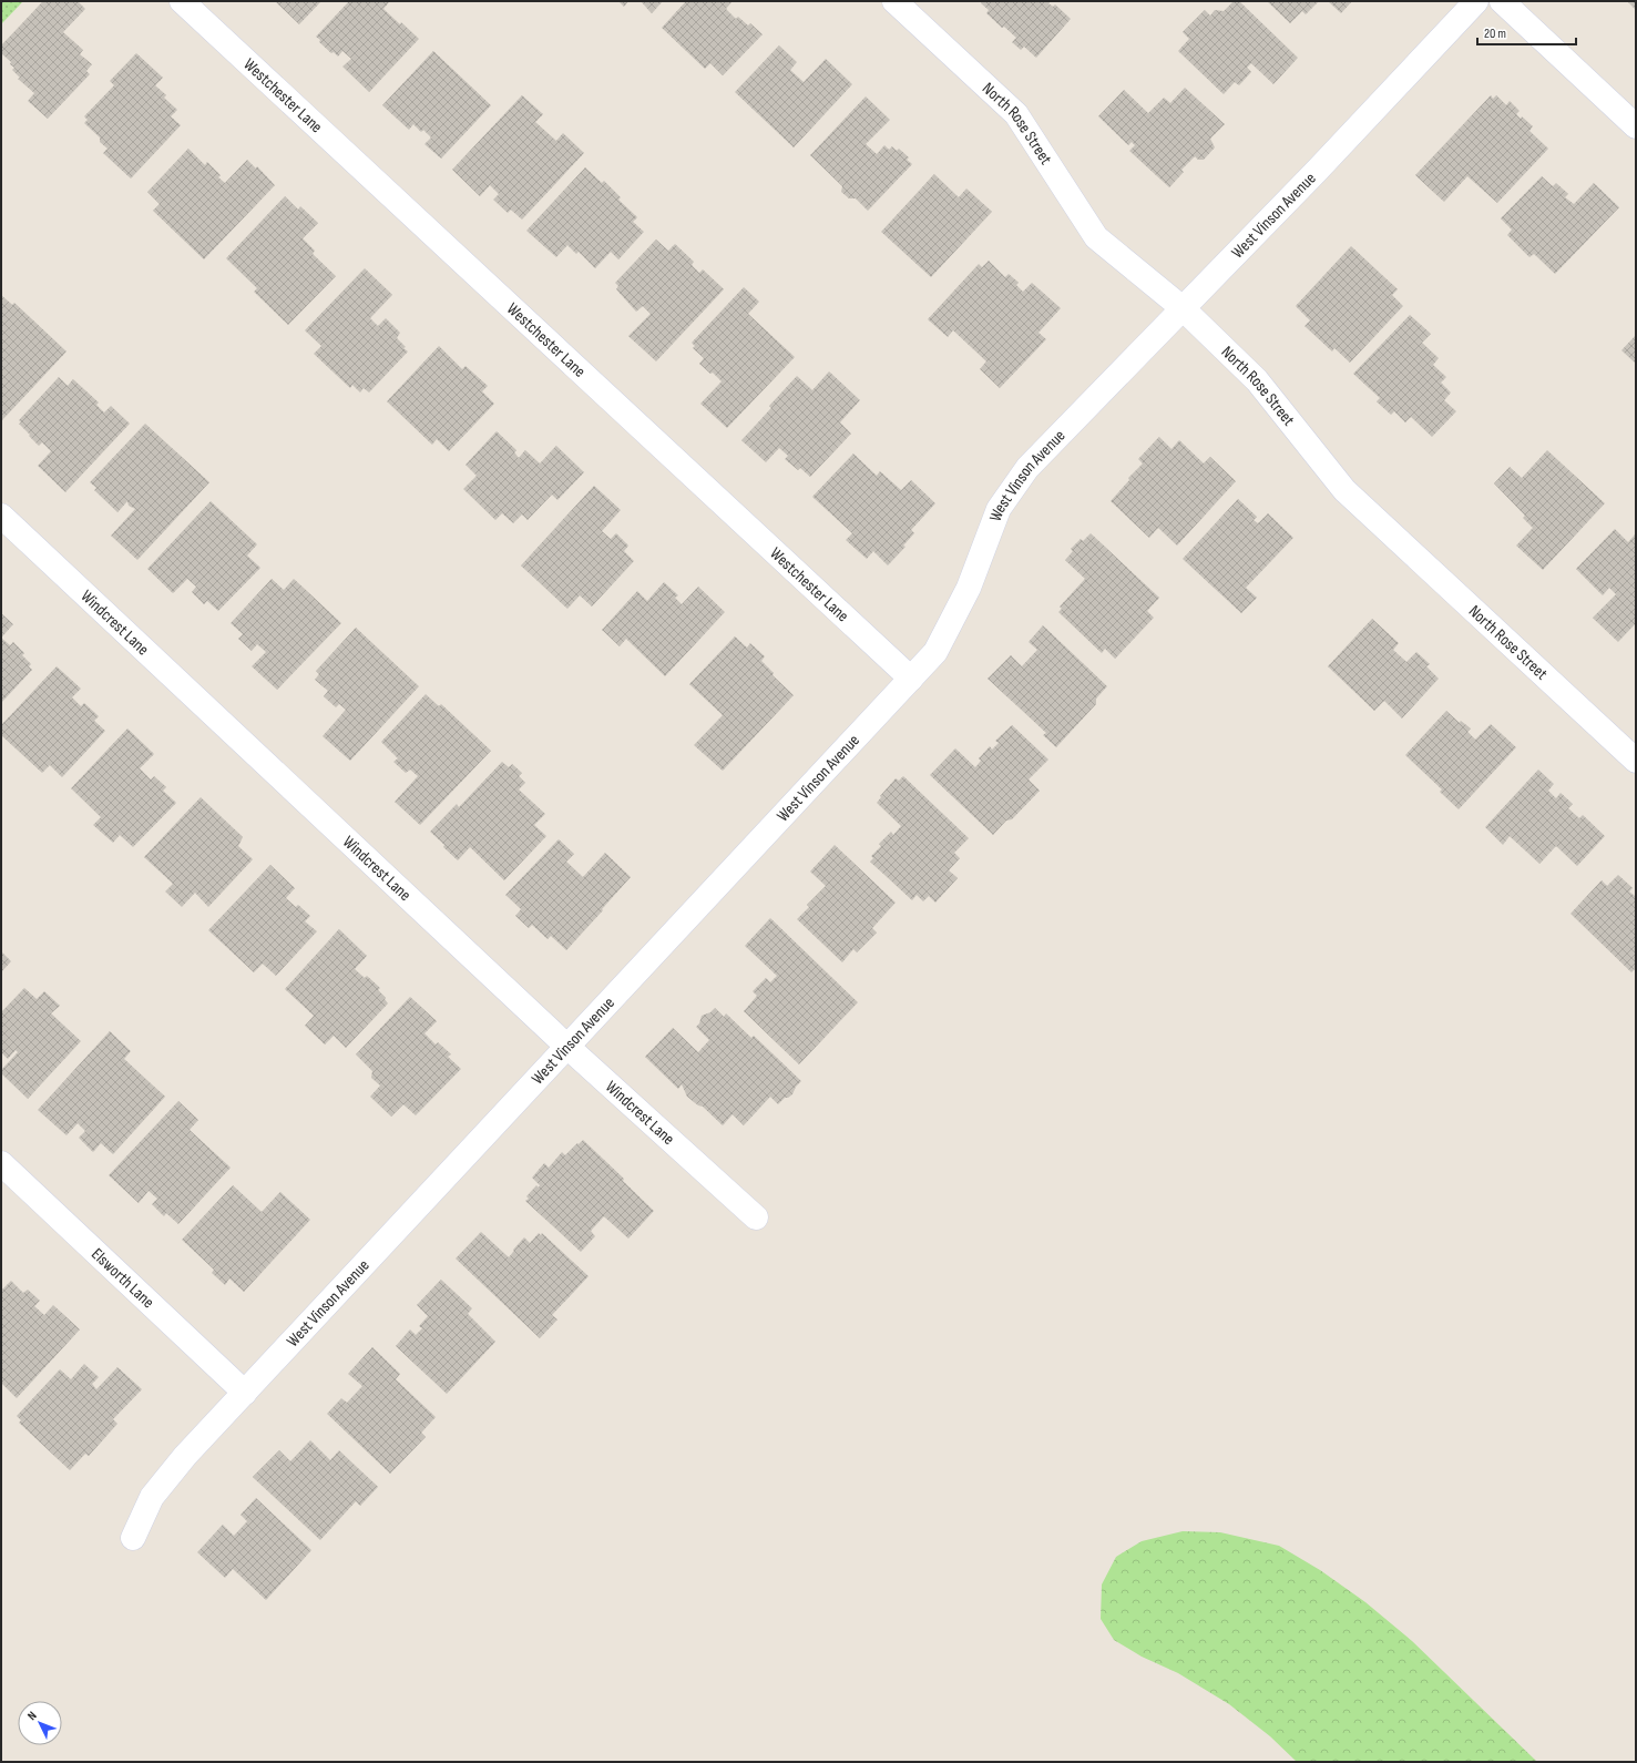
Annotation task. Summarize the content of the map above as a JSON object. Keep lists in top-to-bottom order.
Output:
{
  "streets": {
    "street": [
      "Westchester Lane",
      "North Rose Street",
      "West Vinson Avenue",
      "Windcrest Lane",
      "Elsworth Lane"
    ]
  },
  "crossings": [
    ["Westchester Lane", "West Vinson Avenue"],
    ["North Rose Street", "West Vinson Avenue"],
    ["West Vinson Avenue", "Windcrest Lane"],
    ["West Vinson Avenue", "Elsworth Lane"]
  ],
  "scale_bar": "20 m",
  "north": "top left"
}
